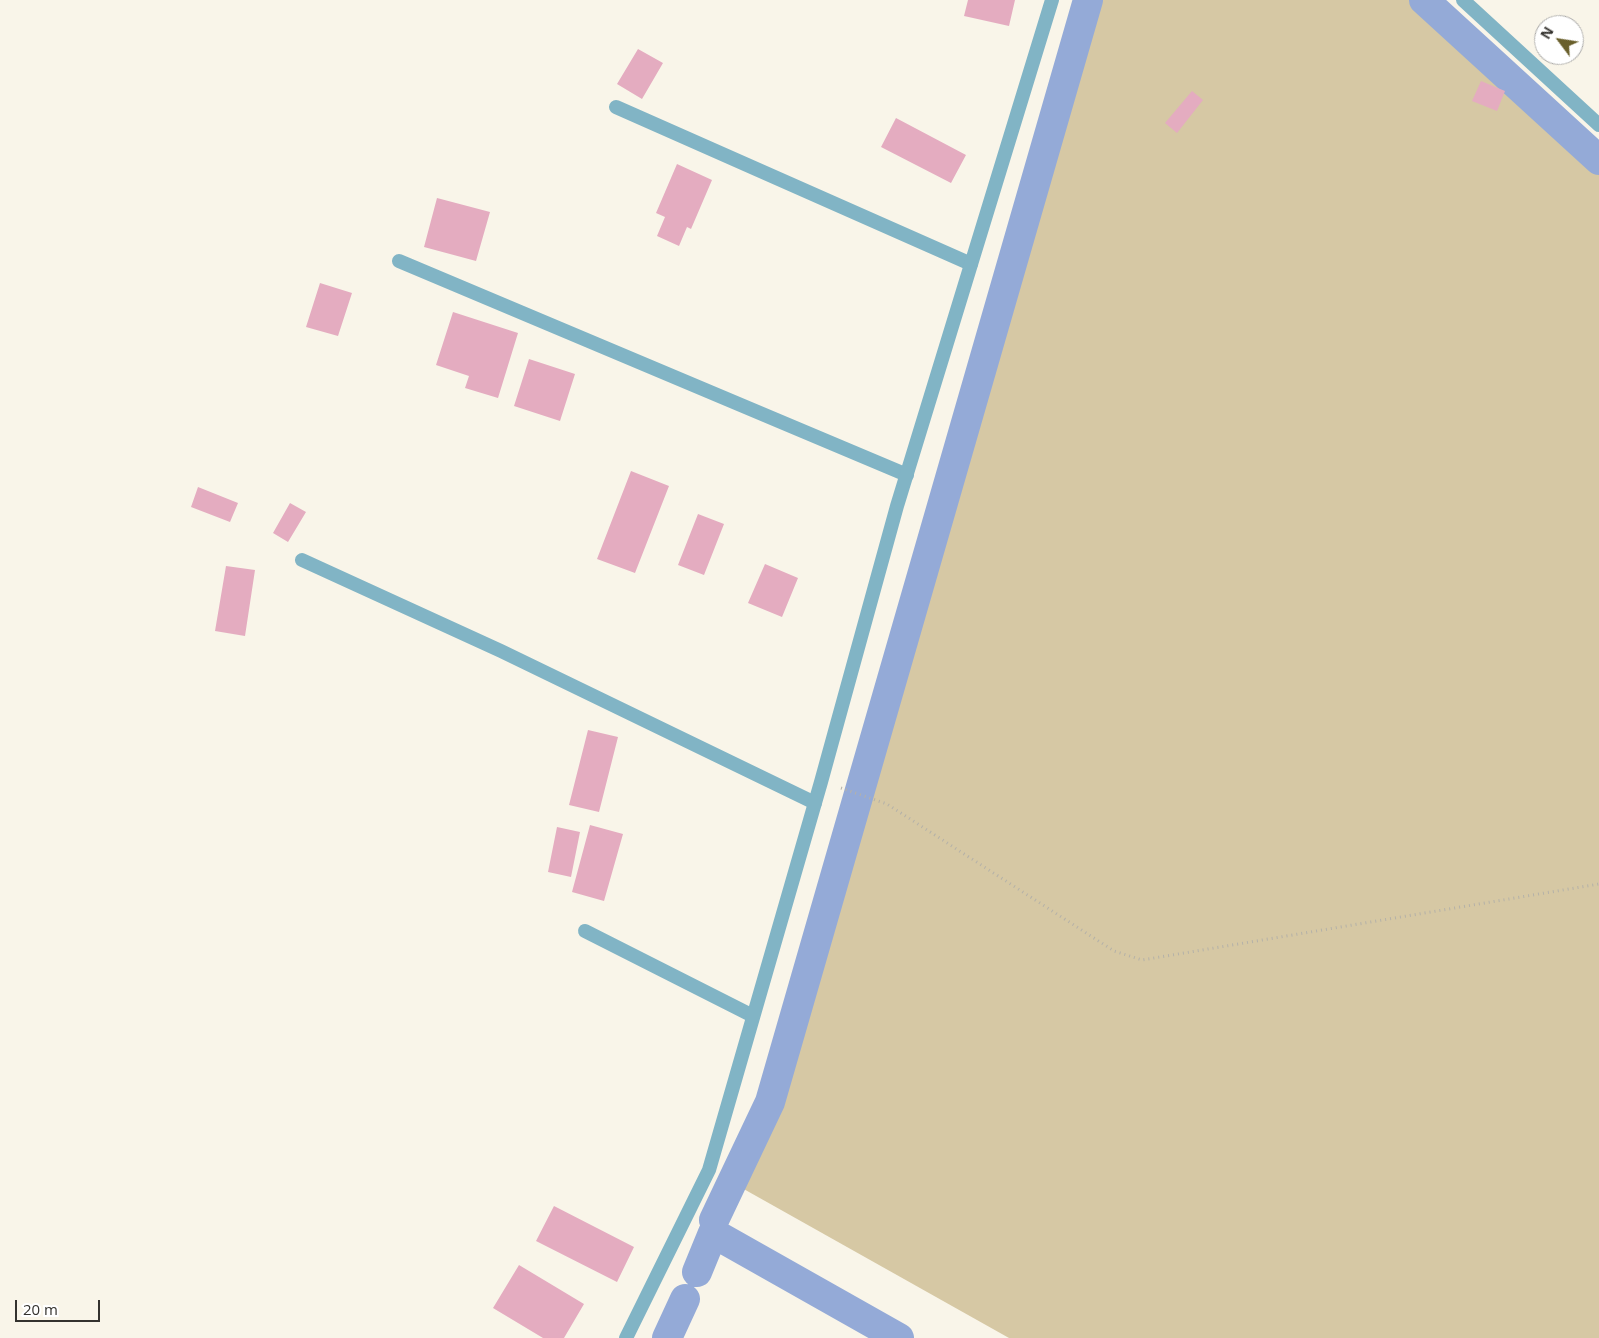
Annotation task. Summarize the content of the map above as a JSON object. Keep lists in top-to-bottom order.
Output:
{
  "scale_bar": "20 m",
  "north": "top left"
}
